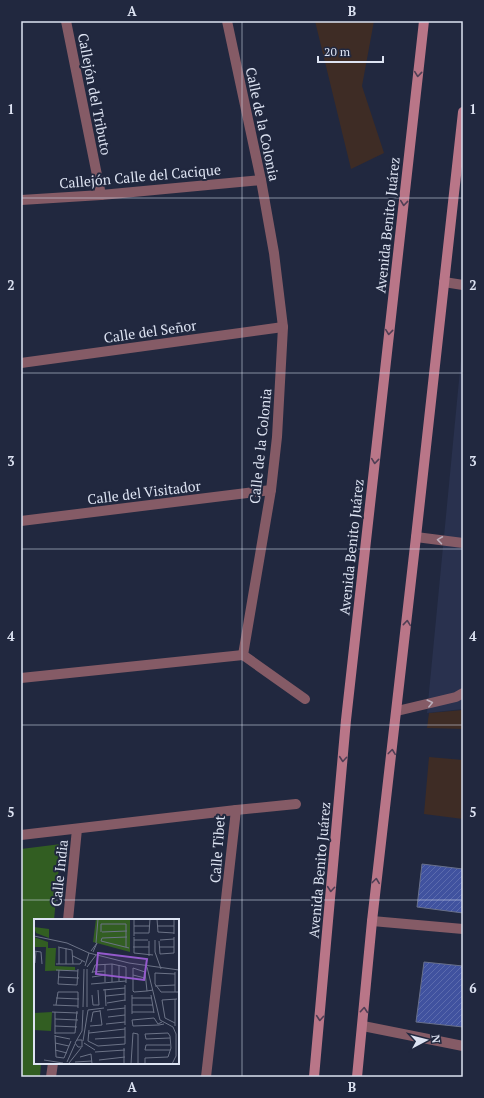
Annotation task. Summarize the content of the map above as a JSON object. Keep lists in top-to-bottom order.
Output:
{
  "streets": {
    "main road": ["Avenida Benito Juárez"],
    "street": [
      "Callejón del Tributo",
      "Calle de la Colonia",
      "Callejón Calle del Cacique",
      "Calle del Señor",
      "Calle del Visitador",
      "Calle Tibet",
      "Calle India"
    ]
  },
  "crossings": [
    ["Callejón del Tributo", "Callejón Calle del Cacique"],
    ["Calle de la Colonia", "Callejón Calle del Cacique"],
    ["Calle de la Colonia", "Calle del Señor"],
    ["Calle de la Colonia", "Calle del Visitador"],
    ["Calle Tibet", "Calle India"]
  ],
  "scale_bar": "20 m",
  "north": "right",
  "grid": {
    "columns": ["A", "B"],
    "rows": [
      "1",
      "2",
      "3",
      "4",
      "5",
      "6"
    ]
  }
}
